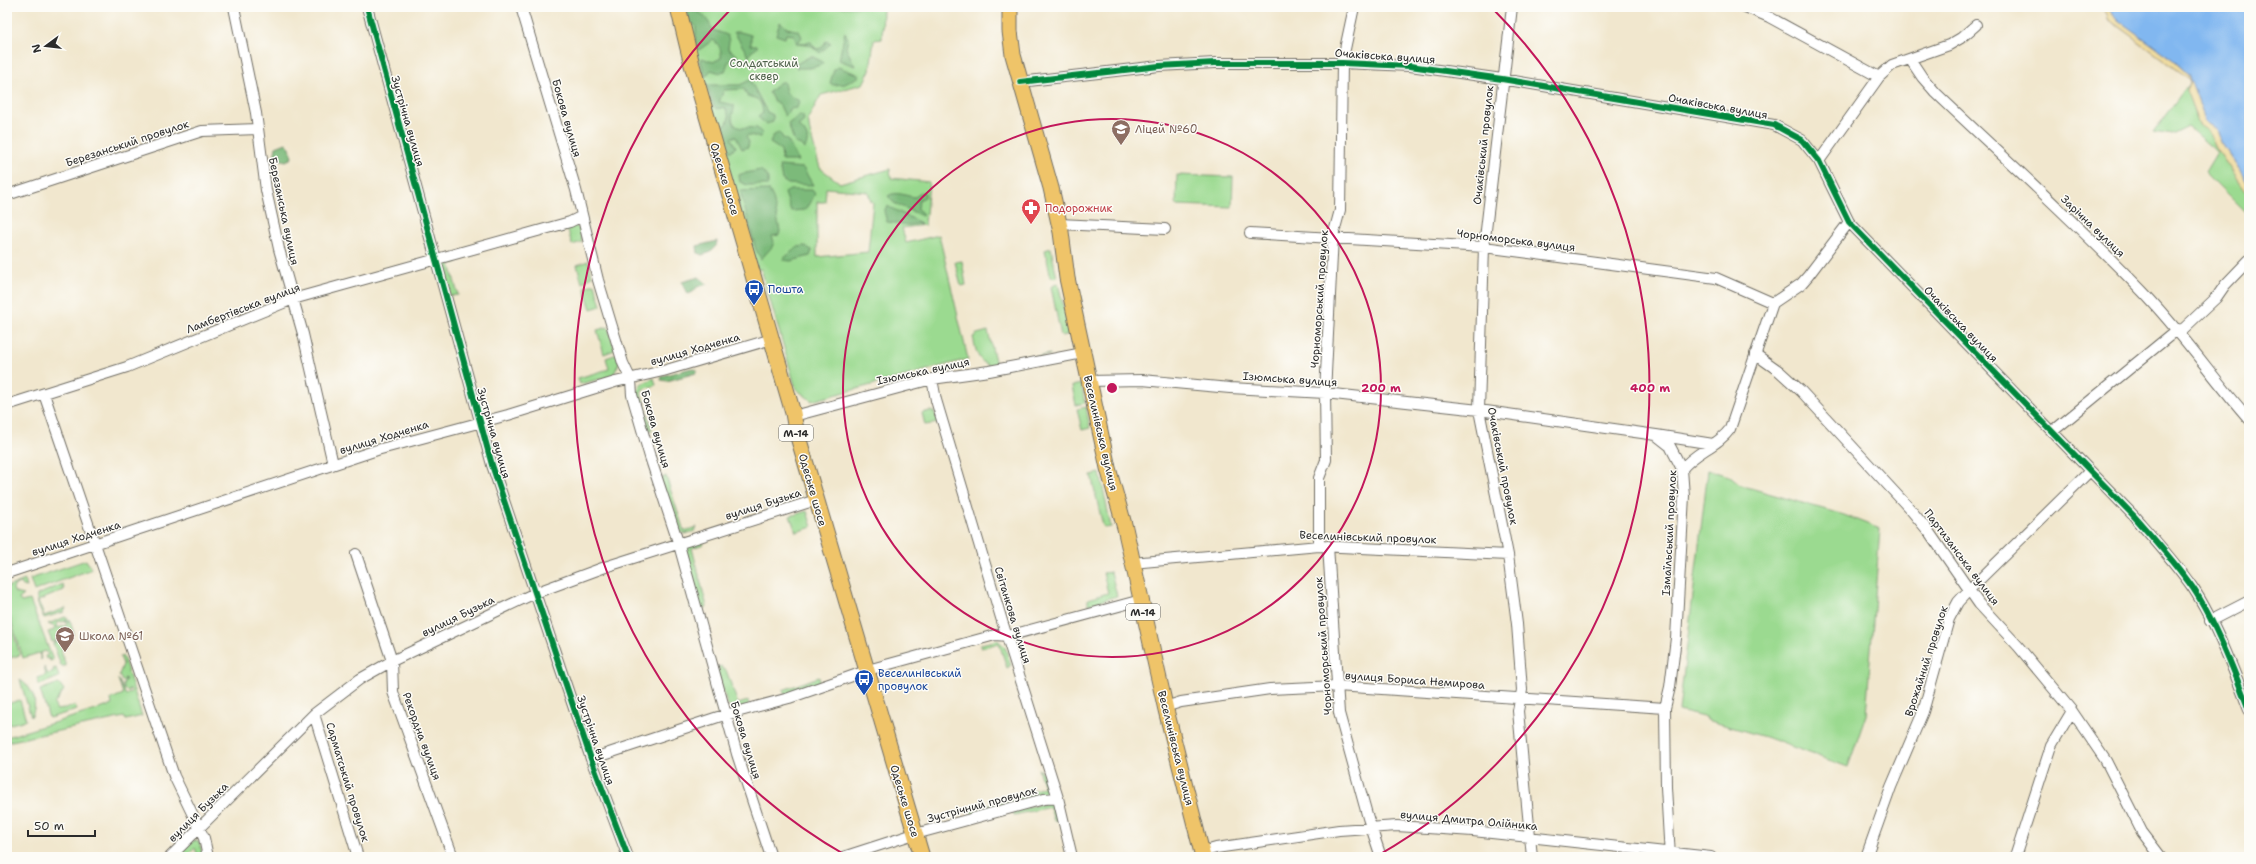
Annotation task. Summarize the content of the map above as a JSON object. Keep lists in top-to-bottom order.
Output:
{
  "streets": {
    "highway": ["Одеське шосе", "М-14", "Веселинівська вулиця"],
    "street": [
      "Очаківська вулиця",
      "Бокова вулиця",
      "Зустрічна вулиця",
      "Березанський провулок",
      "Очаківський провулок",
      "Березанська вулиця",
      "Зарічна вулиця",
      "Чорноморська вулиця",
      "Чорноморський провулок",
      "Ламбертівська вулиця",
      "вулиця Ходченка",
      "Ізюмська вулиця",
      "вулиця Бузька",
      "Ізмаїльський провулок",
      "Веселинівський провулок",
      "Партизанська вулиця",
      "Світанкова вулиця",
      "Врожайний провулок",
      "вулиця Бориса Немирова",
      "Рекордна вулиця",
      "Сарматський провулок",
      "Зустрічний провулок",
      "вулиця Дмитра Олійника"
    ]
  },
  "crossings": [
    ["Очаківська вулиця", "Очаківський провулок"],
    ["Очаківська вулиця", "Чорноморський провулок"],
    ["Очаківська вулиця", "Веселинівська вулиця"],
    ["Очаківська вулиця", "Врожайний провулок"],
    ["Бокова вулиця", "Ламбертівська вулиця"],
    ["Бокова вулиця", "вулиця Ходченка"],
    ["Бокова вулиця", "вулиця Бузька"],
    ["Зустрічна вулиця", "Ламбертівська вулиця"],
    ["Зустрічна вулиця", "вулиця Ходченка"],
    ["Зустрічна вулиця", "вулиця Бузька"],
    ["Березанський провулок", "Березанська вулиця"],
    ["Очаківський провулок", "Чорноморська вулиця"],
    ["Очаківський провулок", "Ізюмська вулиця"],
    ["Очаківський провулок", "Веселинівський провулок"],
    ["Очаківський провулок", "вулиця Бориса Немирова"],
    ["Очаківський провулок", "вулиця Дмитра Олійника"],
    ["Одеське шосе", "вулиця Ходченка"],
    ["Одеське шосе", "Ізюмська вулиця"],
    ["Одеське шосе", "вулиця Бузька"],
    ["Одеське шосе", "Зустрічний провулок"],
    ["Березанська вулиця", "Ламбертівська вулиця"],
    ["Березанська вулиця", "вулиця Ходченка"],
    ["Чорноморська вулиця", "Чорноморський провулок"],
    ["Чорноморська вулиця", "Ізмаїльський провулок"],
    ["Чорноморський провулок", "Ізюмська вулиця"],
    ["Чорноморський провулок", "Веселинівський провулок"],
    ["Чорноморський провулок", "вулиця Бориса Немирова"],
    ["Чорноморський провулок", "вулиця Дмитра Олійника"],
    ["Ізюмська вулиця", "Веселинівська вулиця"],
    ["Ізюмська вулиця", "Ізмаїльський провулок"],
    ["Ізюмська вулиця", "Світанкова вулиця"],
    ["Веселинівська вулиця", "Веселинівський провулок"],
    ["Веселинівська вулиця", "вулиця Бориса Немирова"],
    ["Веселинівська вулиця", "вулиця Дмитра Олійника"],
    ["вулиця Бузька", "Рекордна вулиця"],
    ["вулиця Бузька", "Сарматський провулок"],
    ["Ізмаїльський провулок", "Партизанська вулиця"],
    ["Ізмаїльський провулок", "вулиця Бориса Немирова"],
    ["Ізмаїльський провулок", "вулиця Дмитра Олійника"],
    ["Партизанська вулиця", "Врожайний провулок"],
    ["Світанкова вулиця", "Зустрічний провулок"]
  ],
  "parks": ["Солдатський сквер"],
  "places": {
    "school or university": ["Ліцей №60", "Школа №61"],
    "pharmacy": ["Подорожник"],
    "bus stop": ["Пошта", "Веселинівський провулок"]
  },
  "scale_bar": "50 m",
  "north": "left",
  "rings": ["200 m", "400 m"]
}
